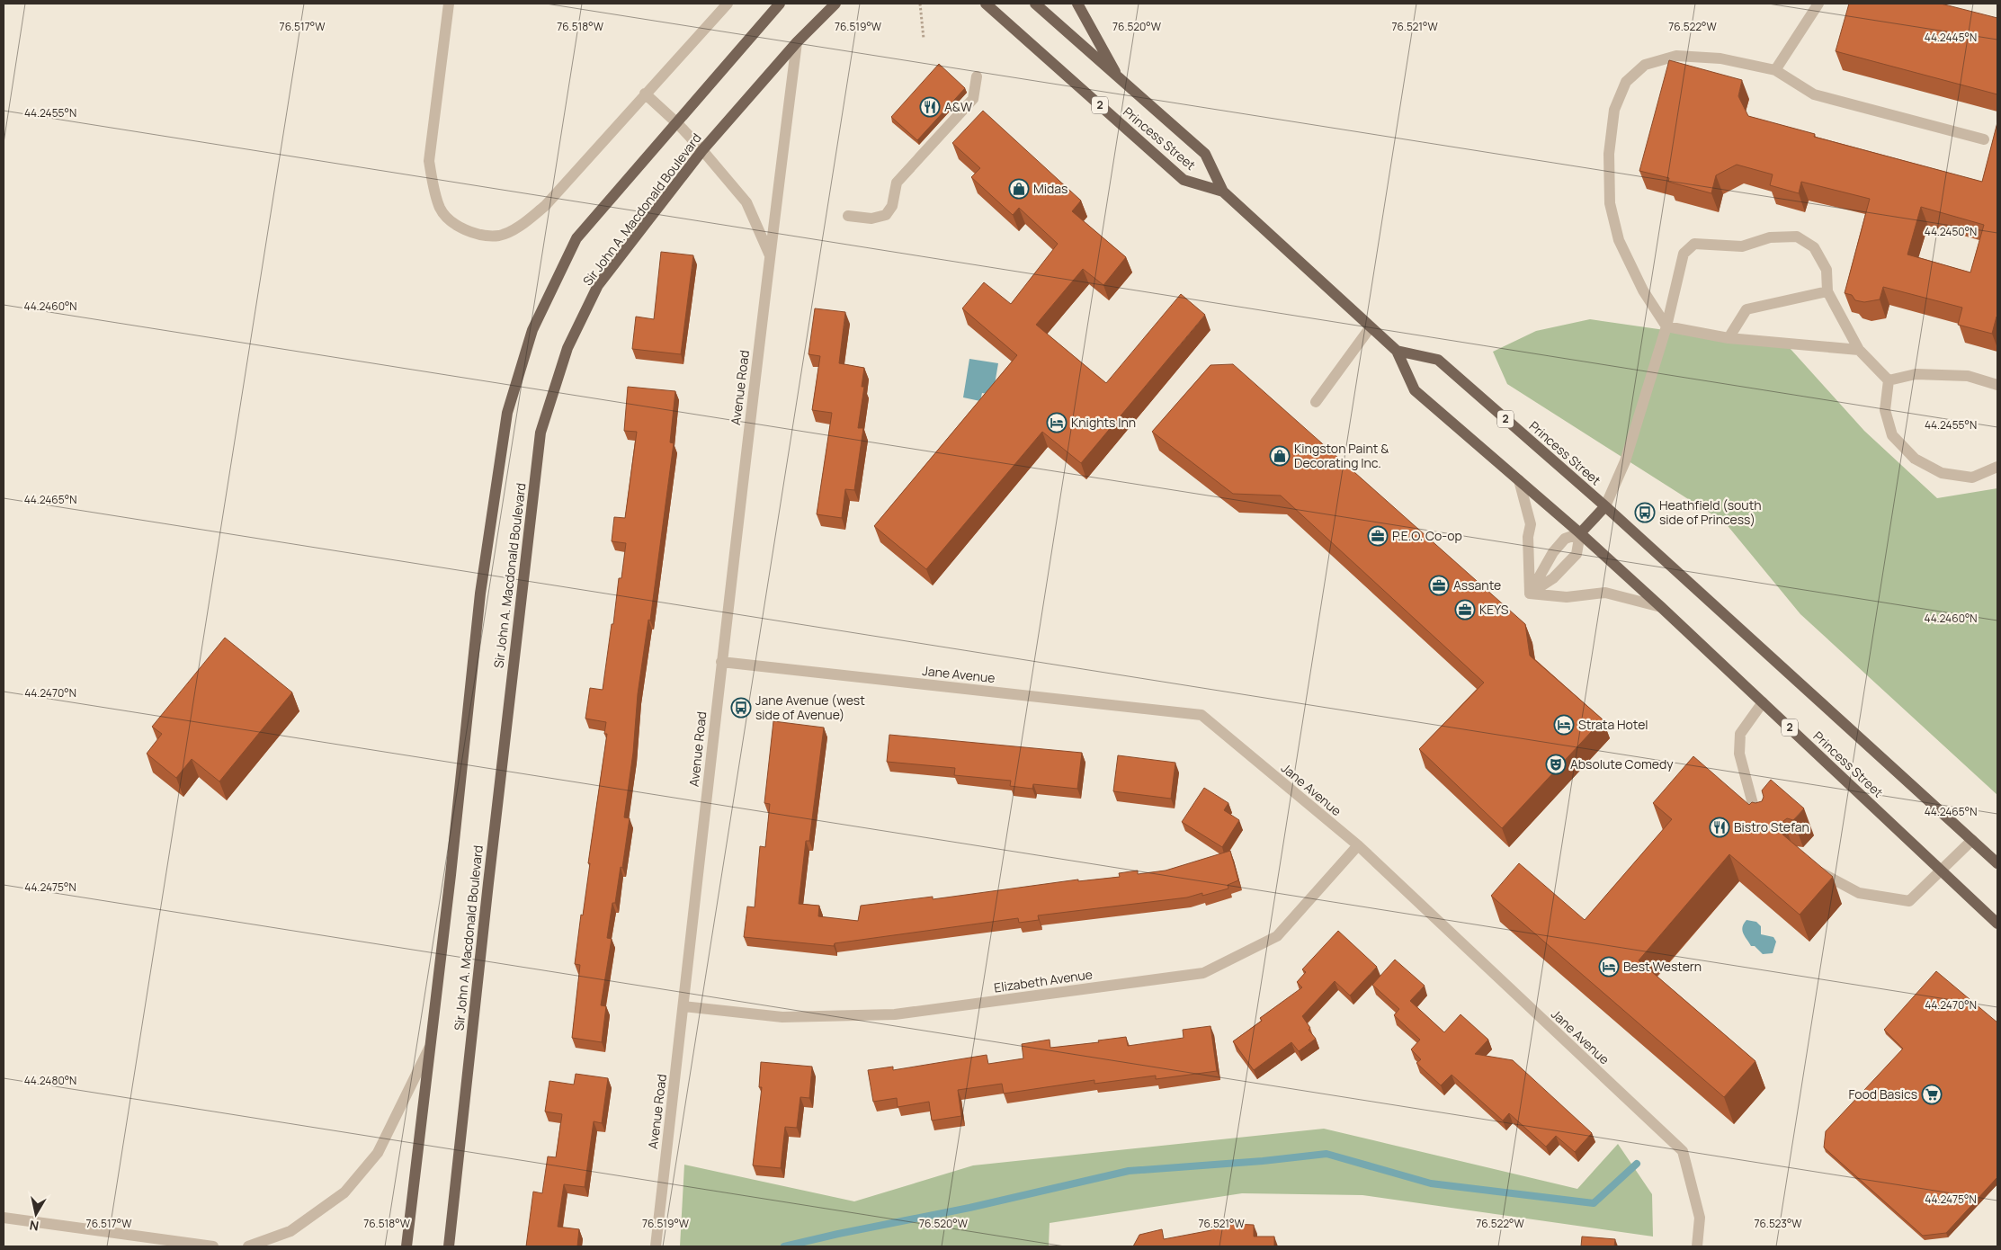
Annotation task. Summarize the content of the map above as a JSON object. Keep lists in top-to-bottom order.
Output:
{
  "streets": {
    "main road": ["2", "Princess Street", "Sir John A. Macdonald Boulevard"],
    "street": ["Avenue Road", "Jane Avenue", "Elizabeth Avenue"]
  },
  "crossings": [
    ["Sir John A. Macdonald Boulevard", "Avenue Road"],
    ["Avenue Road", "Jane Avenue"],
    ["Avenue Road", "Elizabeth Avenue"],
    ["Jane Avenue", "Elizabeth Avenue"]
  ],
  "places": {
    "restaurant": ["A&W", "Bistro Stefan"],
    "shop": ["Midas", "Kingston Paint & Decorating Inc."],
    "hotel": ["Knights Inn", "Strata Hotel", "Best Western"],
    "bus stop": ["Heathfield (south side of Princess)", "Jane Avenue (west side of Avenue)"],
    "office": ["P.E.O. Co-op", "Assante", "KEYS"],
    "theatre": ["Absolute Comedy"],
    "supermarket": ["Food Basics"]
  },
  "north": "bottom",
  "coordinates": [
    "76.517°W",
    "76.518°W",
    "76.519°W",
    "76.520°W",
    "76.521°W",
    "76.522°W",
    "44.2445°N",
    "44.2455°N",
    "44.2450°N",
    "44.2460°N",
    "44.2465°N",
    "44.2470°N",
    "44.2475°N",
    "44.2480°N",
    "76.523°W"
  ]
}
